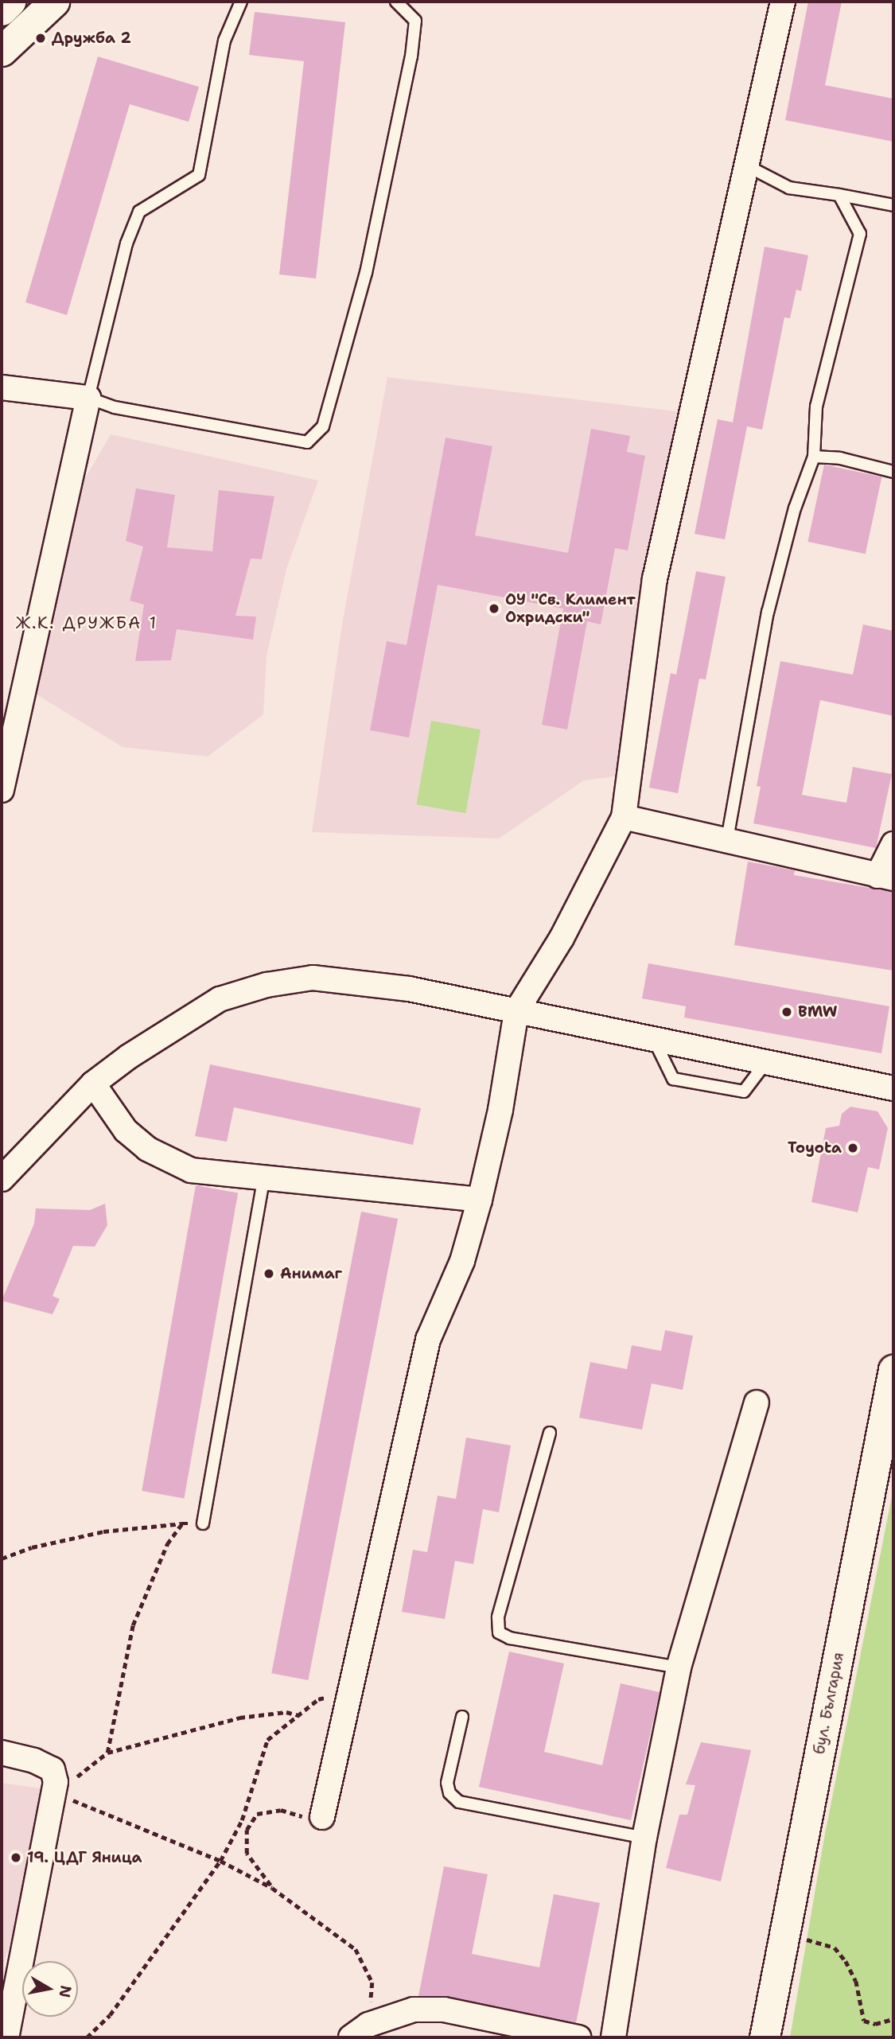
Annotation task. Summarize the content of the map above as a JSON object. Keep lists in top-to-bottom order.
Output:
{
  "streets": {
    "street": ["бул. България"]
  },
  "districts": ["Ж.К. ДРУЖБА 1"],
  "places": [
    "Дружба 2",
    "ОУ \"Св. Климент Охридски\"",
    "BMW",
    "Toyota",
    "Анимаг",
    "19. ЦДГ Яница"
  ],
  "north": "right"
}
